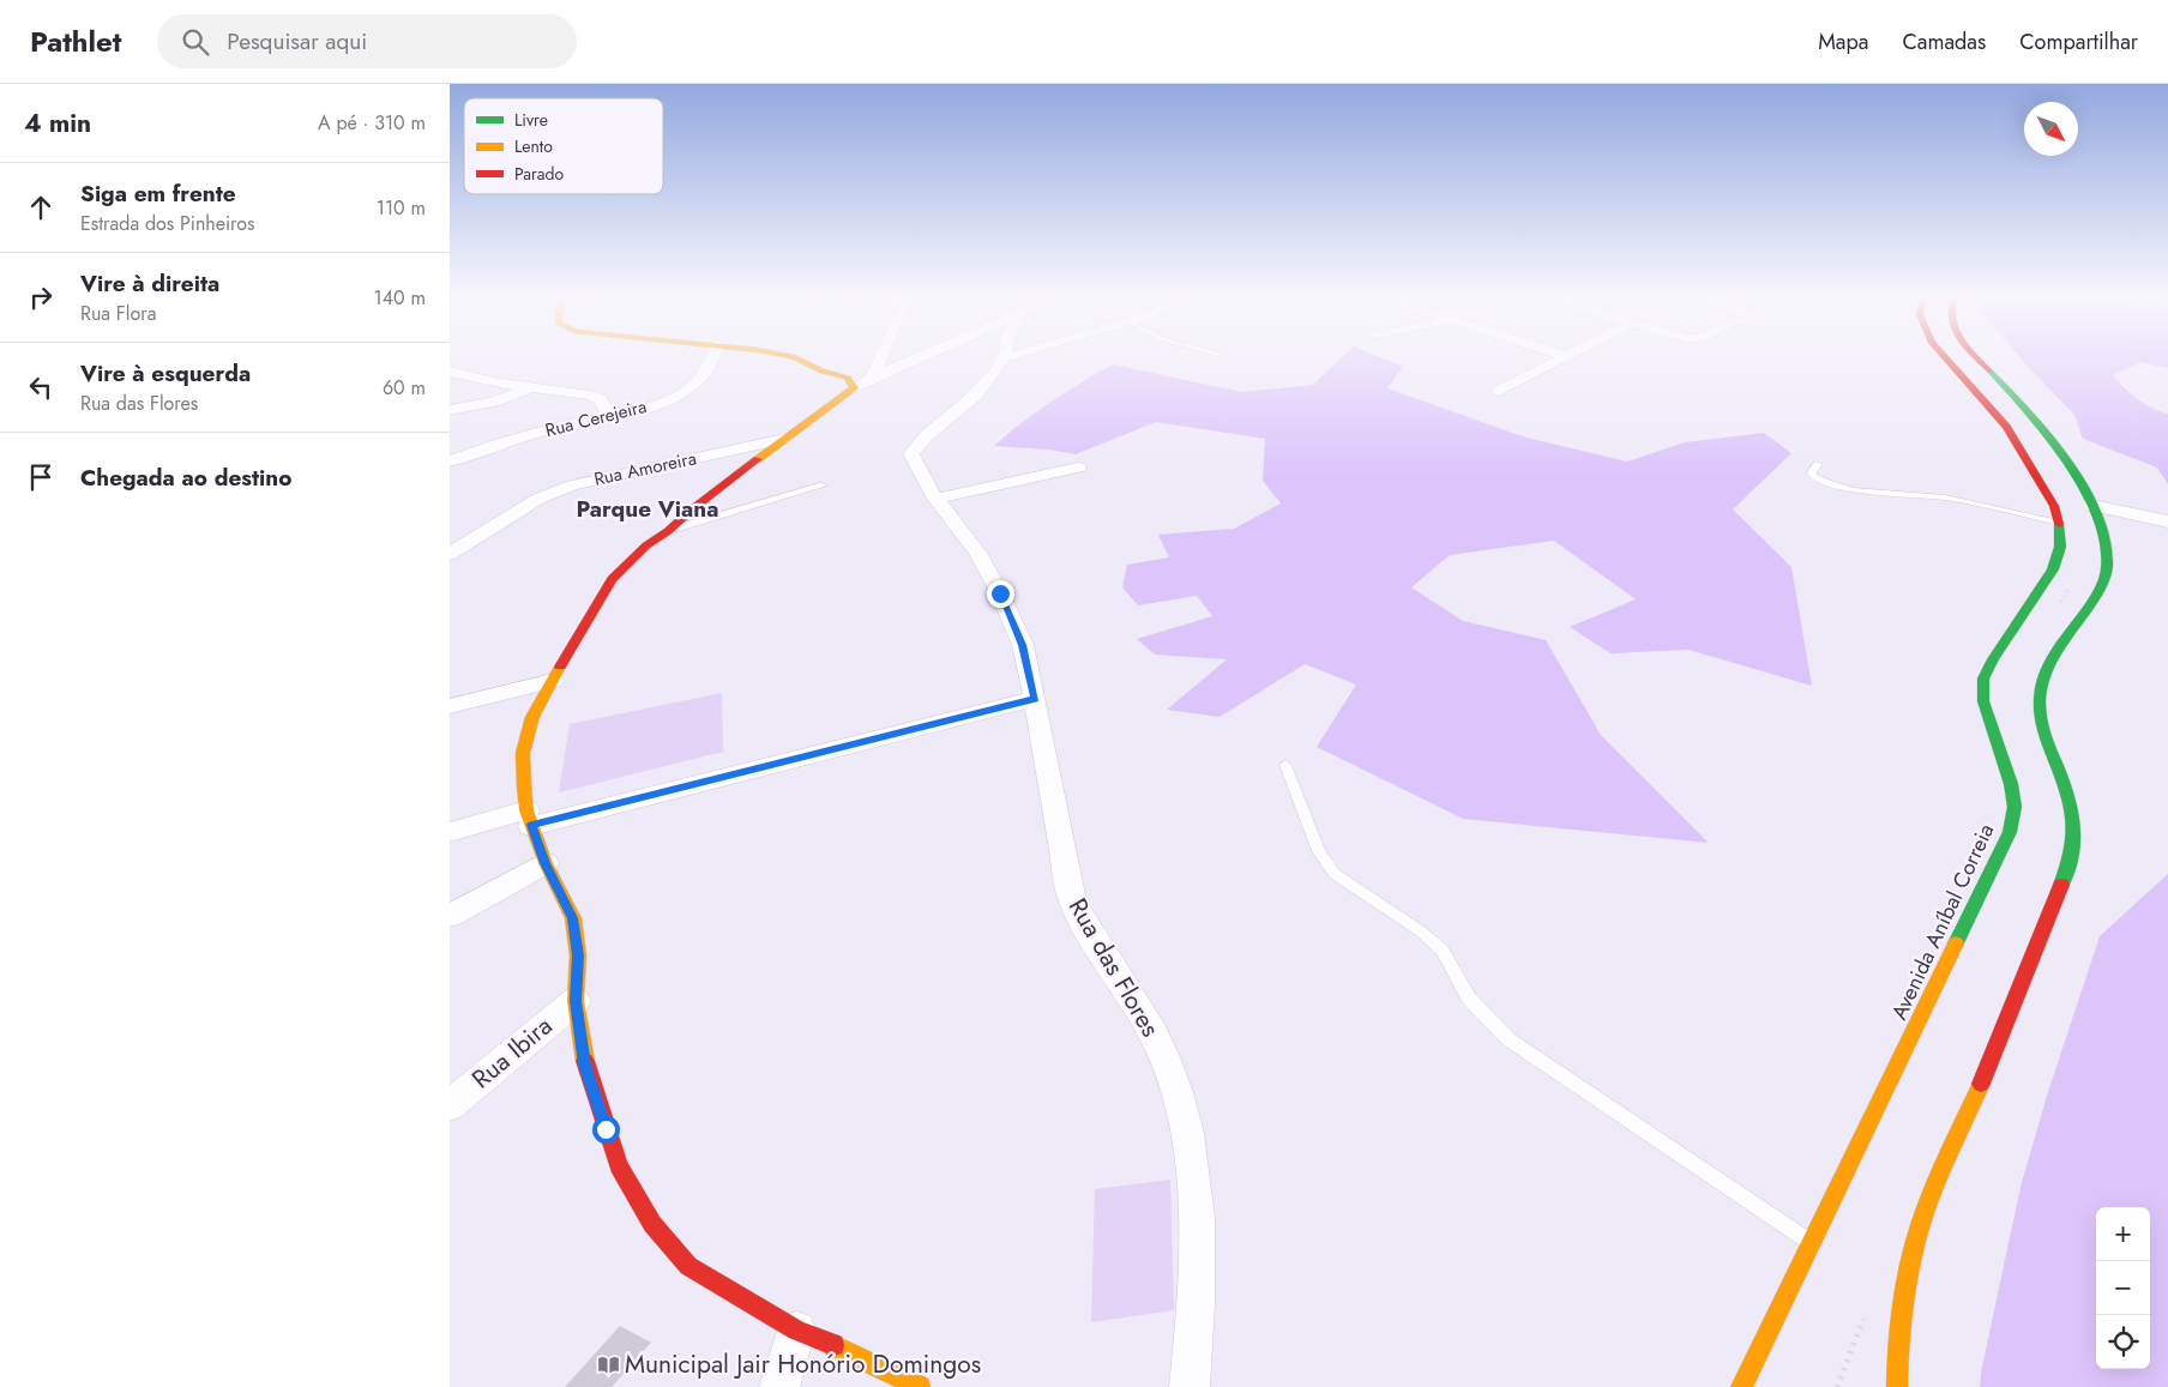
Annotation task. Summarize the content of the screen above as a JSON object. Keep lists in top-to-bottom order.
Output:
{
  "streets": {
    "main road": ["Avenida Aníbal Correia"],
    "street": [
      "Rua Cerejeira",
      "Rua Amoreira",
      "Rua das Flores",
      "Rua Ibira"
    ]
  },
  "districts": ["Parque Viana"],
  "places": {
    "library": ["Municipal Jair Honório Domingos"]
  },
  "legend": ["Livre", "Lento", "Parado"],
  "north": "bottom right",
  "page": {
    "header": "Pathlet",
    "search": "Pesquisar aqui",
    "nav": ["Mapa", "Camadas", "Compartilhar"],
    "heading": ["4 min", "A pé · 310 m"],
    "list": [
      ["Siga em frente", "Estrada dos Pinheiros", "110 m"],
      ["Vire à direita", "Rua Flora", "140 m"],
      ["Vire à esquerda", "Rua das Flores", "60 m"],
      "Chegada ao destino"
    ],
    "map_buttons": ["+", "−"]
  }
}
